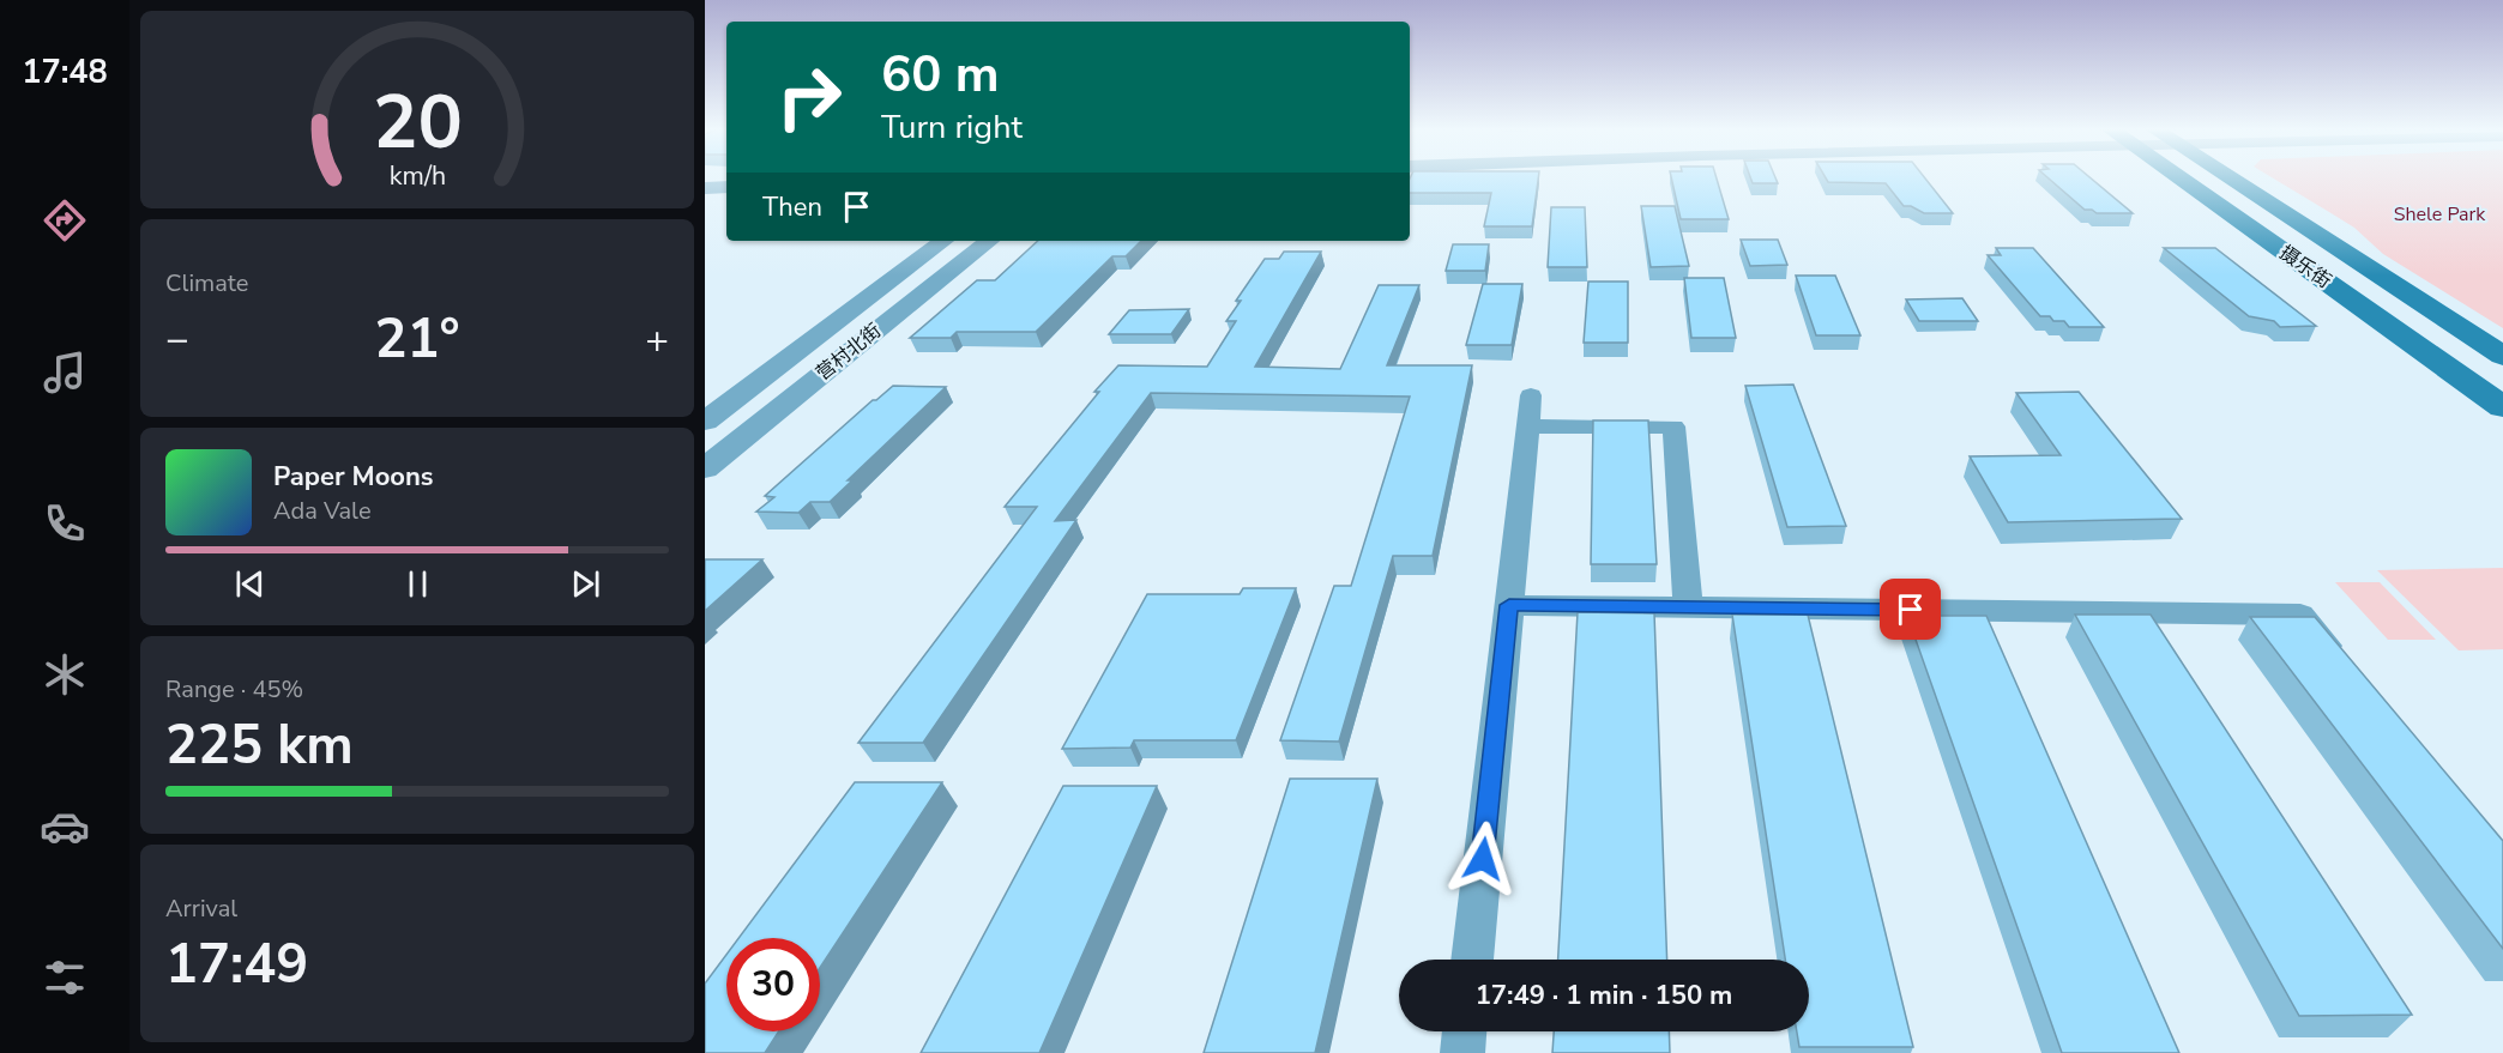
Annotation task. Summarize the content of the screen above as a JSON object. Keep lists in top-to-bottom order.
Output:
{
  "streets": {
    "main road": ["摄乐街"],
    "street": ["营村北街"]
  },
  "parks": ["Shele Park"],
  "page": {
    "tabs": "17:48",
    "turn": ["60 m", "Turn right"],
    "then": "Then",
    "tile": [
      "Climate",
      ["Range · 45%", "225 km"],
      ["Arrival", "17:49"]
    ],
    "heat": ["−", "21°", "+"],
    "song": ["Paper Moons", "Ada Vale"],
    "limit": "30",
    "trip": "17:49 · 1 min · 150 m",
    "gauge": ["20", "km/h"]
  }
}
